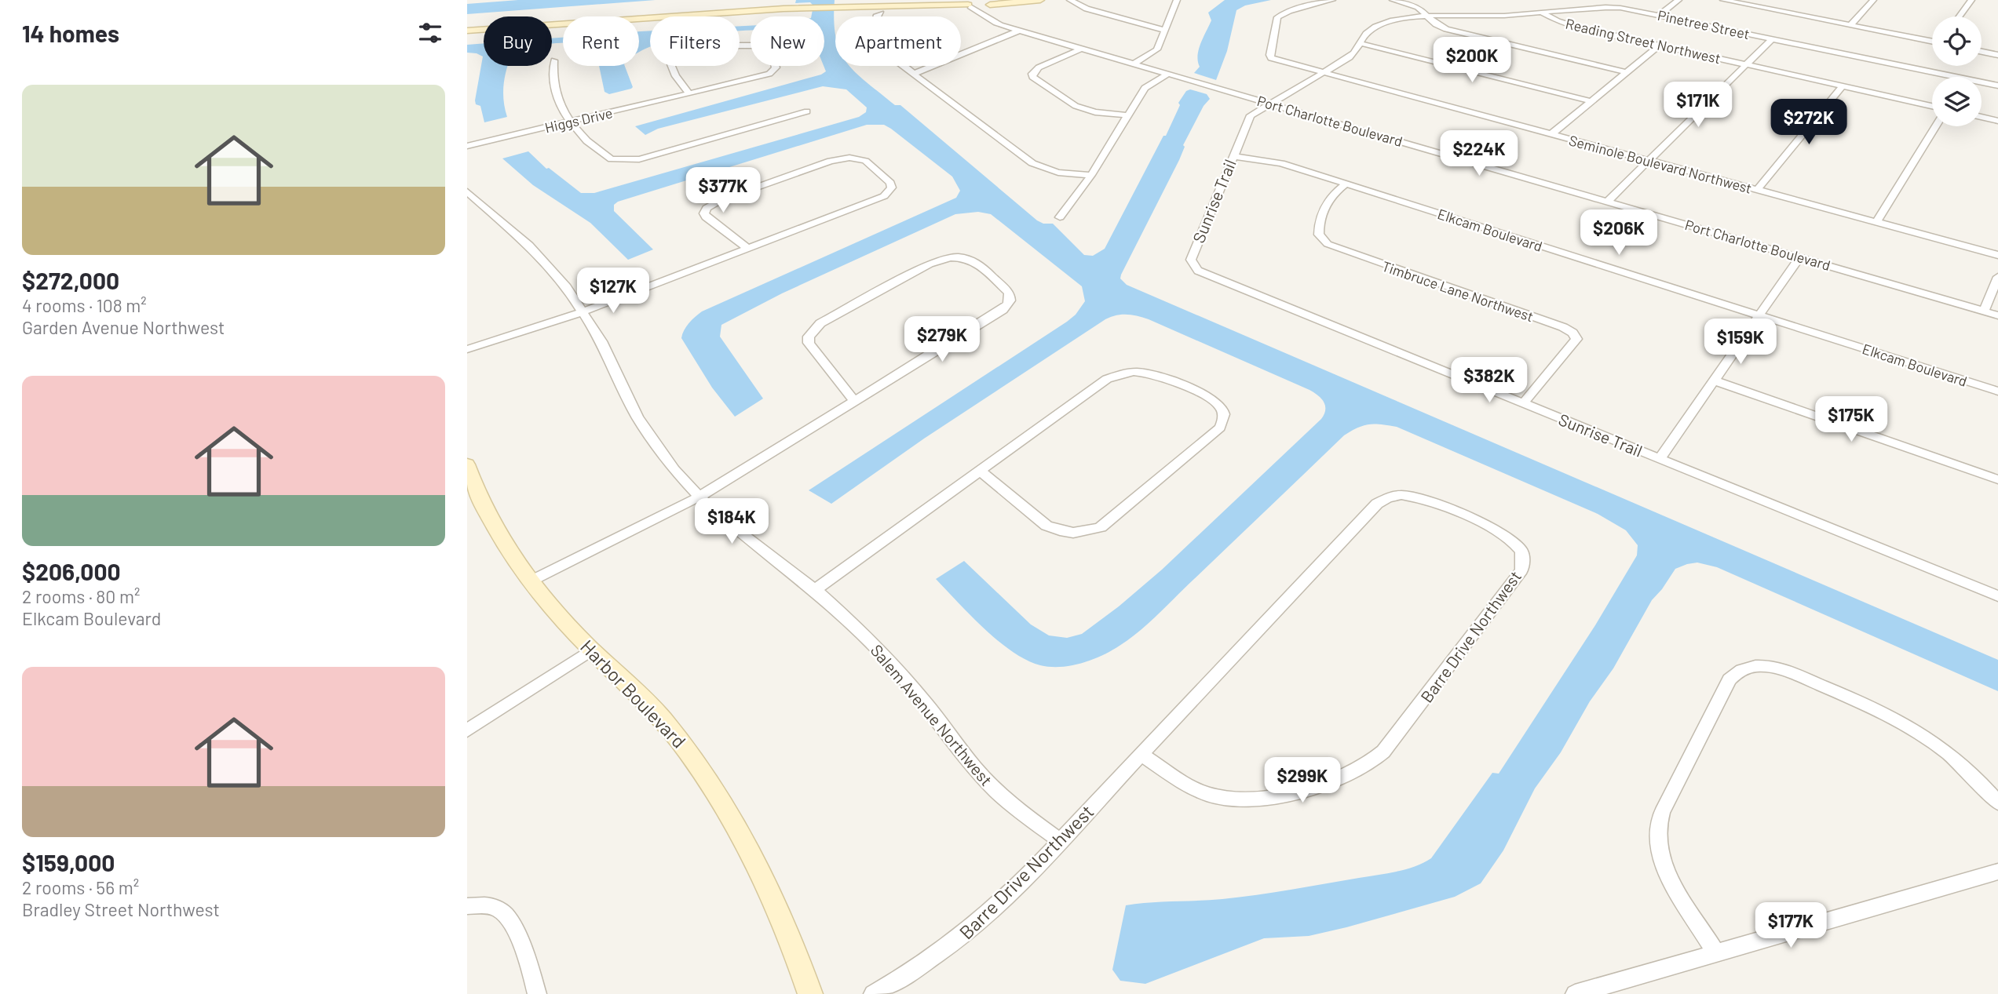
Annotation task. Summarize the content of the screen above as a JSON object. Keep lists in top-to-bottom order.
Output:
{
  "streets": {
    "street": [
      "Pinetree Street",
      "Reading Street Northwest",
      "Higgs Drive",
      "Port Charlotte Boulevard",
      "Seminole Boulevard Northwest",
      "Sunrise Trail",
      "Elkcam Boulevard",
      "Timbruce Lane Northwest",
      "Barre Drive Northwest",
      "Harbor Boulevard",
      "Salem Avenue Northwest"
    ]
  },
  "crossings": [
    ["Pinetree Street", "Reading Street Northwest"],
    ["Pinetree Street", "Port Charlotte Boulevard"],
    ["Pinetree Street", "Seminole Boulevard Northwest"],
    ["Pinetree Street", "Sunrise Trail"],
    ["Port Charlotte Boulevard", "Sunrise Trail"],
    ["Sunrise Trail", "Elkcam Boulevard"],
    ["Sunrise Trail", "Timbruce Lane Northwest"],
    ["Elkcam Boulevard", "Timbruce Lane Northwest"],
    ["Barre Drive Northwest", "Salem Avenue Northwest"]
  ],
  "page": {
    "heading": "14 homes",
    "chip": [
      "Buy",
      "Rent",
      "Filters",
      "New",
      "Apartment"
    ],
    "price": [
      "$200K",
      "$171K",
      "$272K",
      "$224K",
      "$377K",
      "$206K",
      "$127K",
      "$279K",
      "$159K",
      "$382K",
      "$175K",
      "$184K",
      "$299K",
      "$177K"
    ],
    "list": [
      {
        "name": "$272,000",
        "note": "4 rooms · 108 m² · Garden Avenue Northwest"
      },
      {
        "name": "$206,000",
        "note": "2 rooms · 80 m² · Elkcam Boulevard"
      },
      {
        "name": "$159,000",
        "note": "2 rooms · 56 m² · Bradley Street Northwest"
      }
    ]
  }
}
